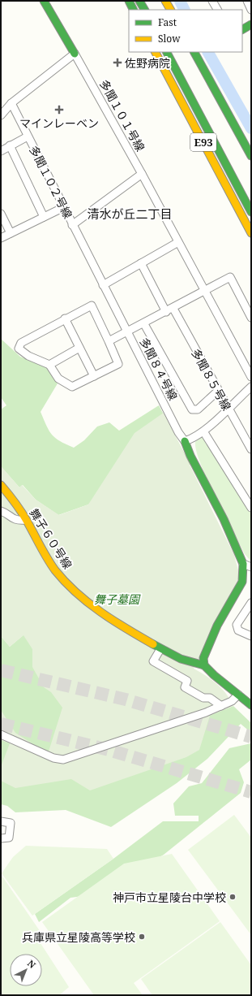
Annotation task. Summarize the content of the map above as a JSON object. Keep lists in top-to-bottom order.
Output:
{
  "streets": {
    "main road": [
      "多聞１０１号線",
      "E93",
      "多聞８４号線",
      "舞子６０号線"
    ],
    "street": ["多聞１０２号線", "多聞８５号線"]
  },
  "crossings": [
    ["多聞１０１号線", "多聞８４号線"],
    ["多聞１０２号線", "多聞８４号線"],
    ["多聞８４号線", "多聞８５号線"],
    ["多聞８４号線", "舞子６０号線"]
  ],
  "districts": ["清水が丘二丁目"],
  "parks": ["舞子墓園"],
  "places": {
    "health": ["佐野病院", "マインレーベン"],
    "other": ["神戸市立星陵台中学校", "兵庫県立星陵高等学校"]
  },
  "legend": ["Fast", "Slow"],
  "north": "top right"
}
